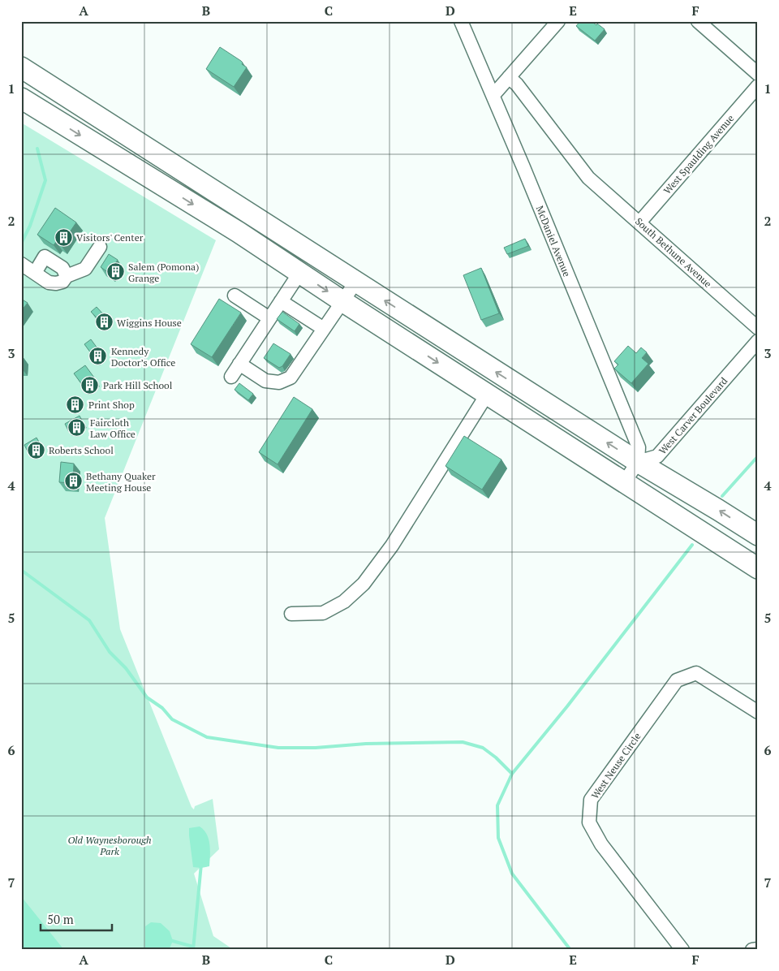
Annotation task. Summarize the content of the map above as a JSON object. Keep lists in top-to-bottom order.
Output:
{
  "streets": {
    "street": [
      "West Spaulding Avenue",
      "McDaniel Avenue",
      "South Bethune Avenue",
      "West Carver Boulevard",
      "West Neuse Circle"
    ]
  },
  "crossings": [
    ["West Spaulding Avenue", "South Bethune Avenue"],
    ["McDaniel Avenue", "West Carver Boulevard"]
  ],
  "parks": ["Old Waynesborough Park"],
  "places": {
    "building": [
      "Visitors' Center",
      "Salem (Pomona) Grange",
      "Wiggins House",
      "Kennedy Doctor’s Office",
      "Park Hill School",
      "Print Shop",
      "Faircloth Law Office",
      "Roberts School",
      "Bethany Quaker Meeting House"
    ]
  },
  "scale_bar": "50 m",
  "grid": {
    "columns": [
      "A",
      "B",
      "C",
      "D",
      "E",
      "F"
    ],
    "rows": [
      "1",
      "2",
      "3",
      "4",
      "5",
      "6",
      "7"
    ]
  }
}
